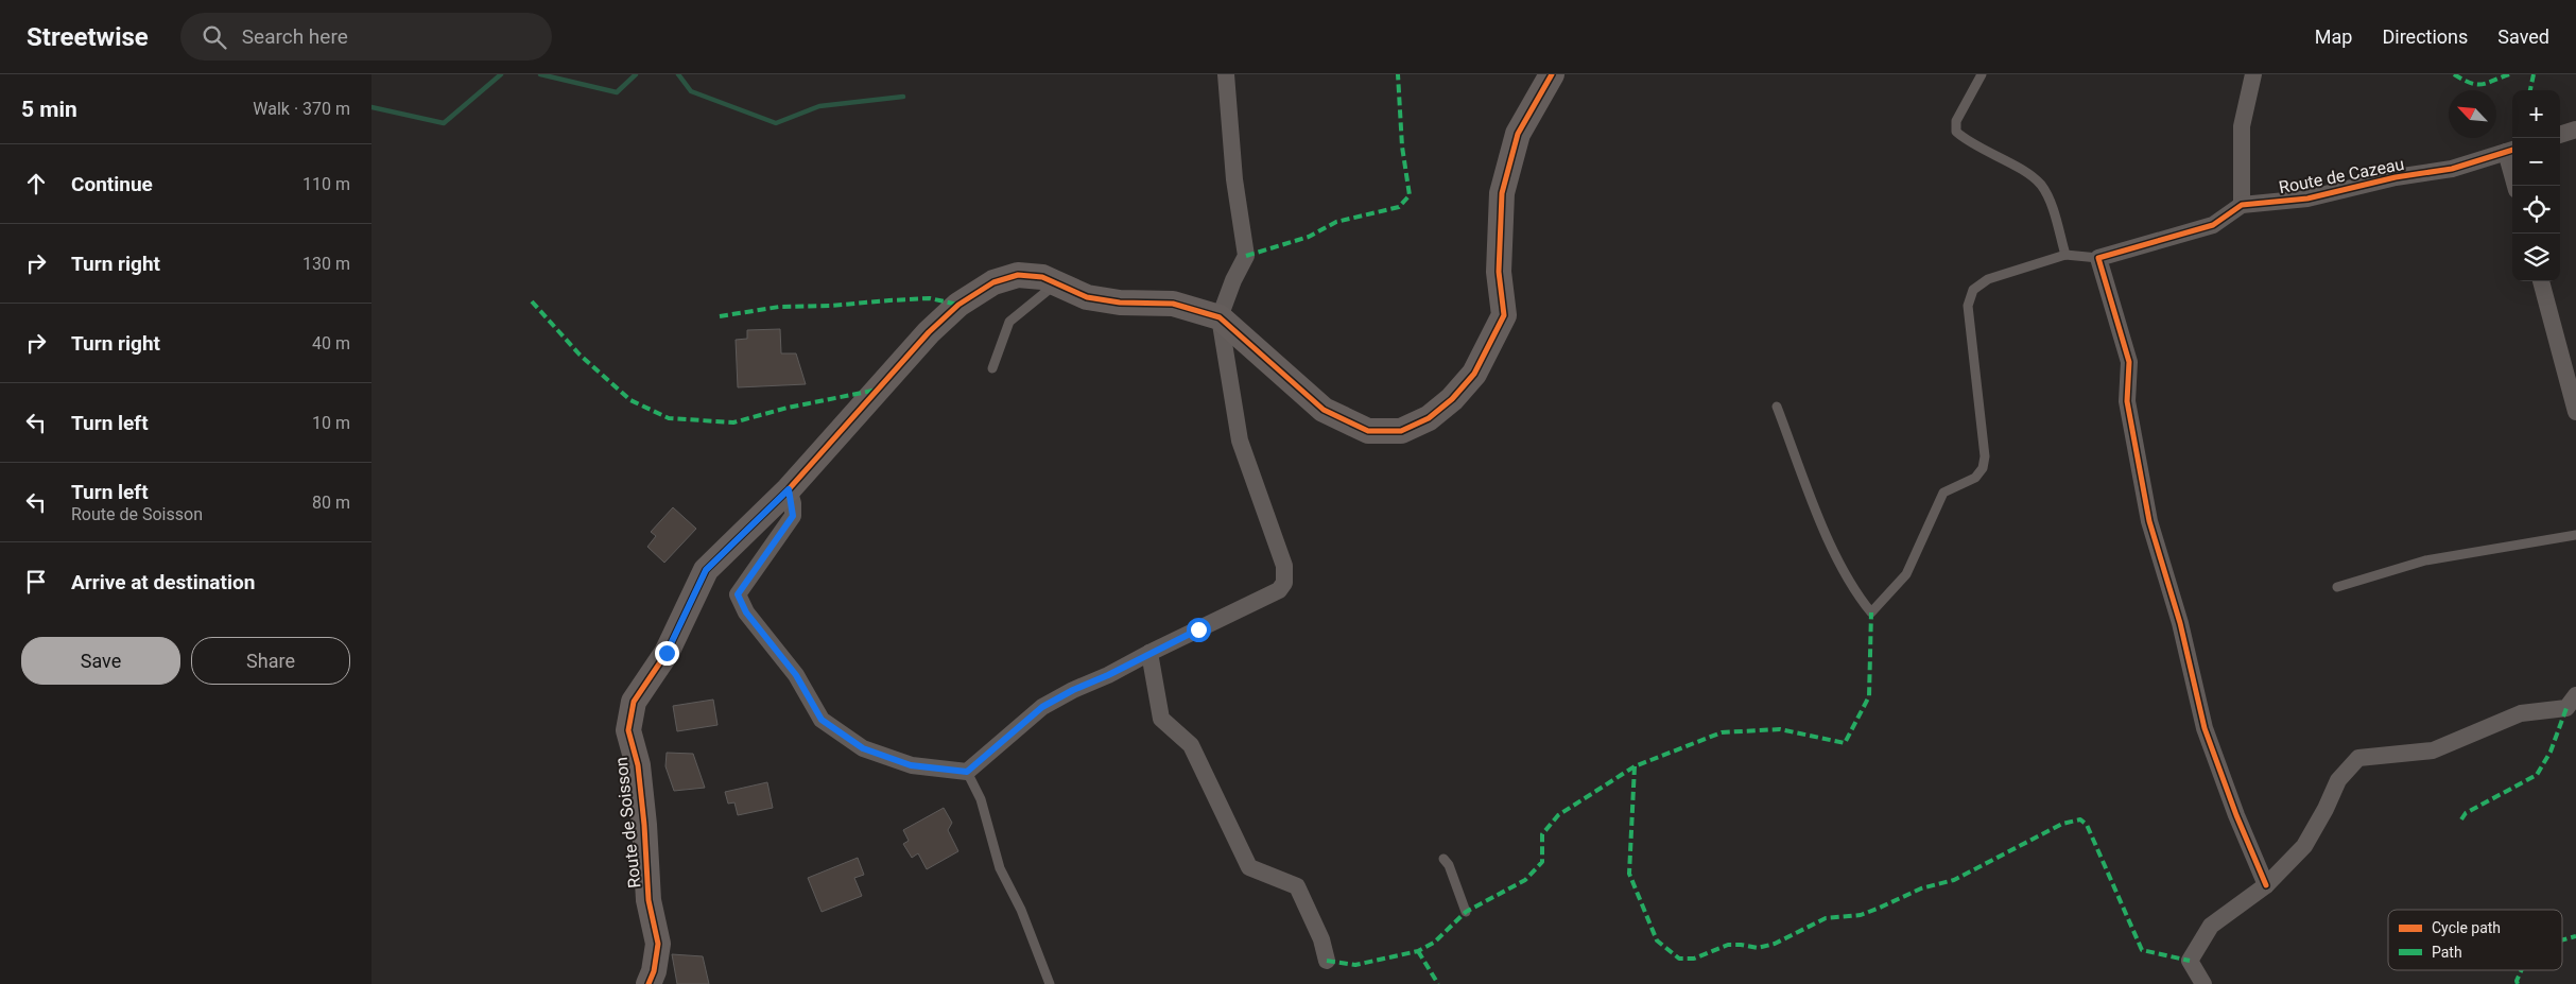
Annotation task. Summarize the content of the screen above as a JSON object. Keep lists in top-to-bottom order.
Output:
{
  "streets": {
    "street": ["Route de Cazeau", "Route de Soisson"]
  },
  "legend": ["Cycle path", "Path"],
  "north": "top left",
  "page": {
    "header": "Streetwise",
    "search": "Search here",
    "nav": ["Map", "Directions", "Saved"],
    "heading": ["5 min", "Walk · 370 m"],
    "map_buttons": ["+", "−"],
    "list": [
      ["Continue", "110 m"],
      ["Turn right", "130 m"],
      ["Turn right", "40 m"],
      ["Turn left", "10 m"],
      ["Turn left", "Route de Soisson", "80 m"],
      "Arrive at destination"
    ],
    "buttons": ["Save", "Share"]
  }
}
